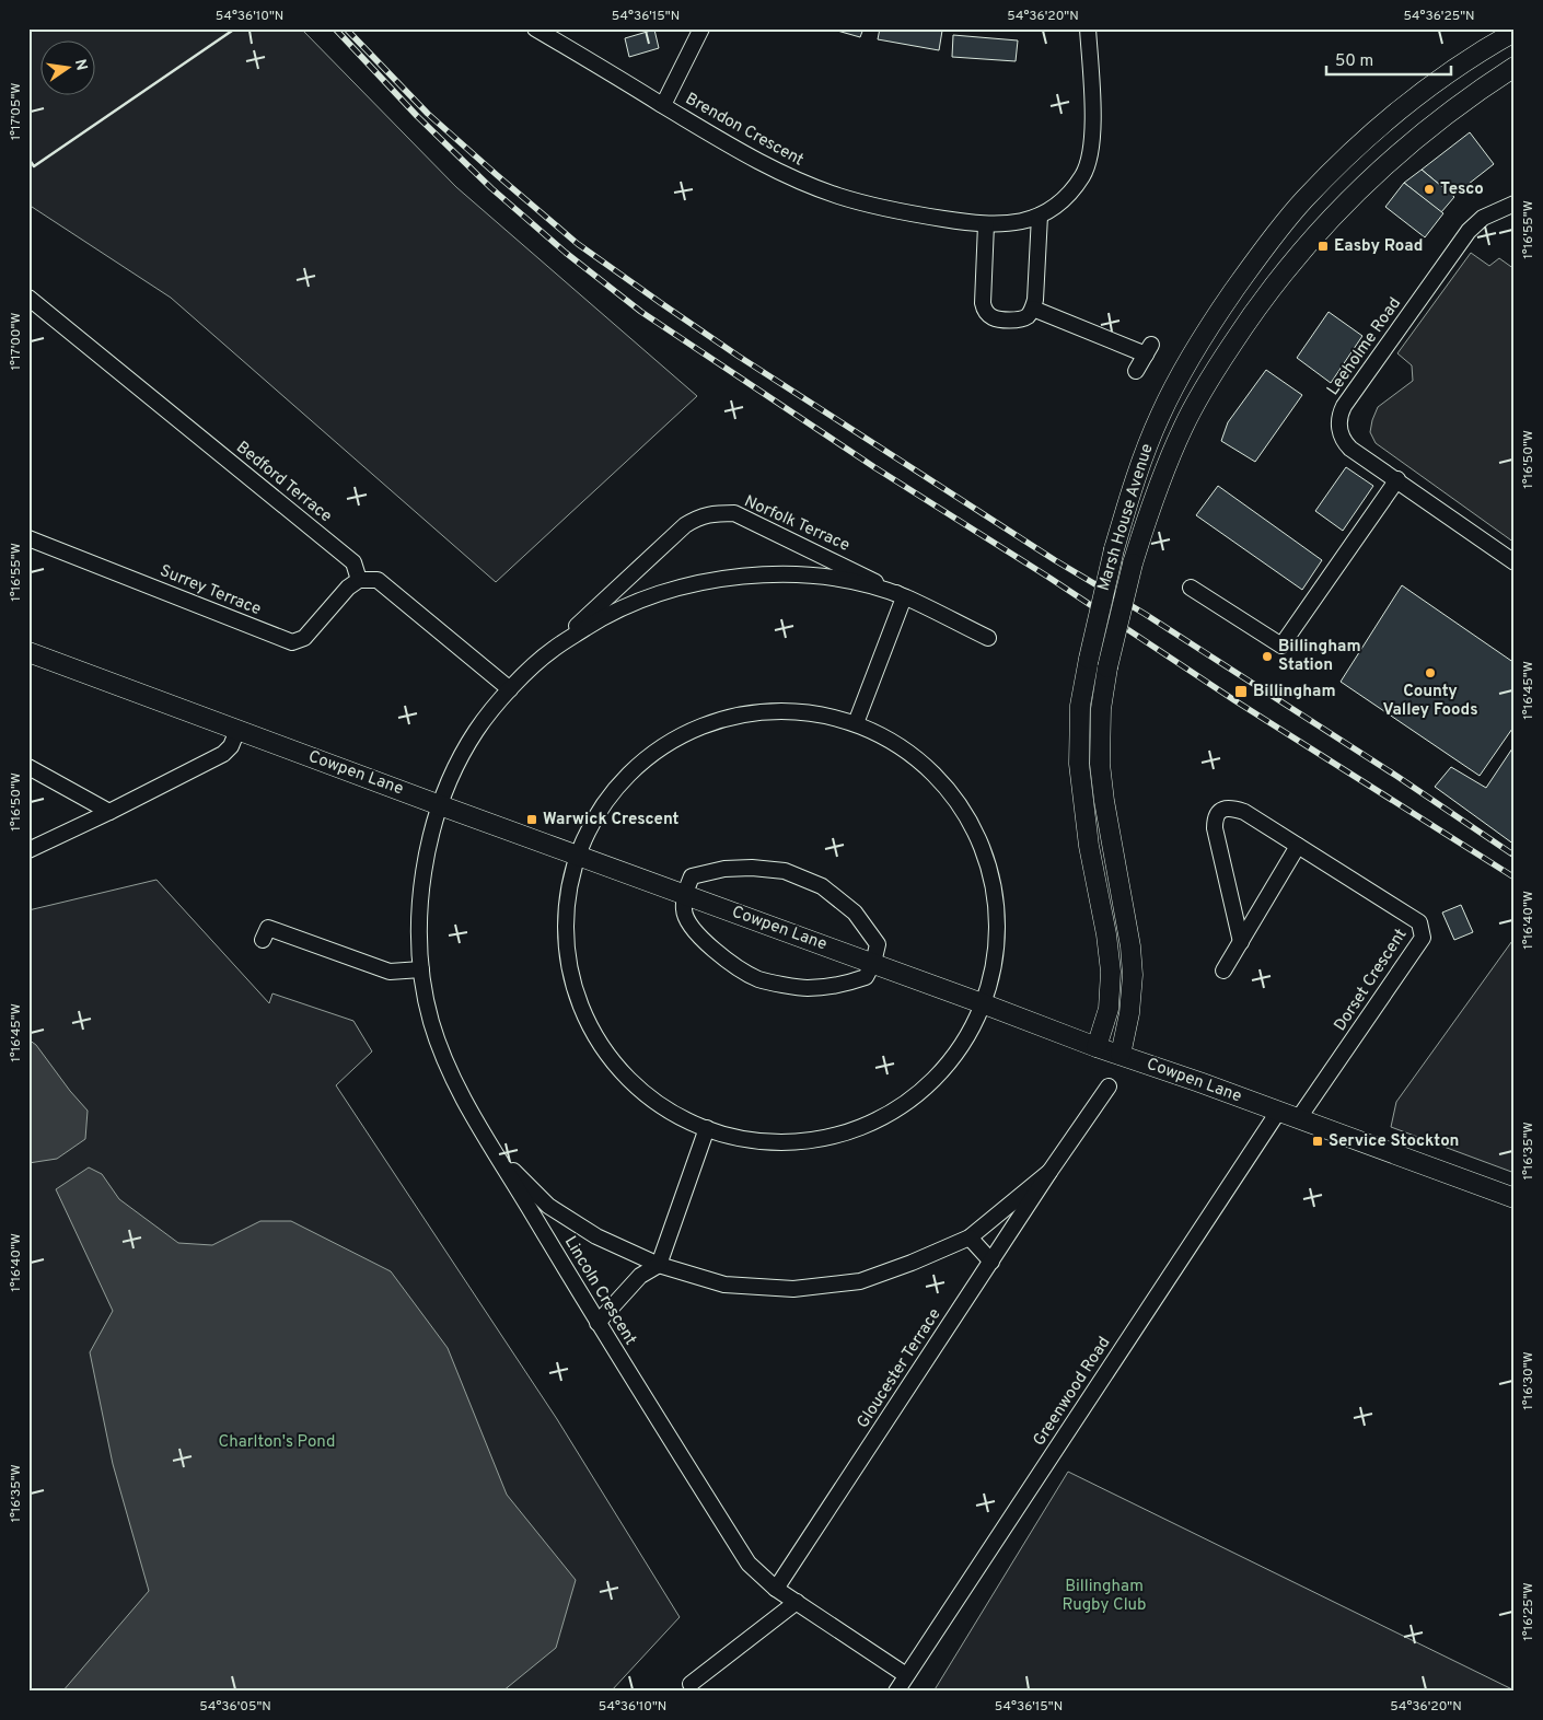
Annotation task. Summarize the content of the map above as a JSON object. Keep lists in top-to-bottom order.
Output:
{
  "streets": {
    "street": [
      "Brendon Crescent",
      "Leeholme Road",
      "Bedford Terrace",
      "Marsh House Avenue",
      "Norfolk Terrace",
      "Surrey Terrace",
      "Cowpen Lane",
      "Dorset Crescent",
      "Lincoln Crescent",
      "Gloucester Terrace",
      "Greenwood Road"
    ]
  },
  "crossings": [
    ["Bedford Terrace", "Surrey Terrace"],
    ["Marsh House Avenue", "Cowpen Lane"],
    ["Cowpen Lane", "Dorset Crescent"],
    ["Cowpen Lane", "Lincoln Crescent"],
    ["Cowpen Lane", "Greenwood Road"],
    ["Lincoln Crescent", "Gloucester Terrace"],
    ["Lincoln Crescent", "Greenwood Road"]
  ],
  "parks": ["Charlton's Pond", "Billingham Rugby Club"],
  "places": {
    "other": ["Tesco", "Billingham Station", "County Valley Foods"],
    "transit": [
      "Easby Road",
      "Billingham",
      "Warwick Crescent",
      "Service Stockton"
    ]
  },
  "scale_bar": "50 m",
  "north": "right",
  "coordinates": [
    "54°36'10\"N",
    "54°36'15\"N",
    "54°36'20\"N",
    "54°36'25\"N",
    "1°17'05\"W",
    "1°16'55\"W",
    "1°17'00\"W",
    "1°16'50\"W",
    "1°16'45\"W",
    "1°16'40\"W",
    "1°16'35\"W",
    "1°16'30\"W",
    "1°16'25\"W",
    "54°36'05\"N"
  ]
}
